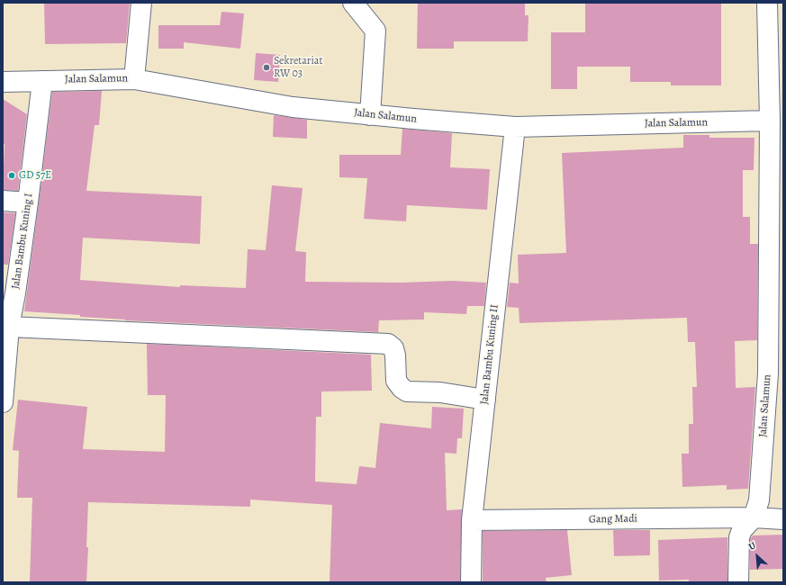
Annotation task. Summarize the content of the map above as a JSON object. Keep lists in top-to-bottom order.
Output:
{
  "streets": {
    "street": [
      "Jalan Salamun",
      "Jalan Bambu Kuning I",
      "Jalan Bambu Kuning II",
      "Gang Madi"
    ]
  },
  "crossings": [
    ["Jalan Salamun", "Jalan Bambu Kuning I"],
    ["Jalan Salamun", "Jalan Bambu Kuning II"],
    ["Jalan Salamun", "Gang Madi"],
    ["Jalan Bambu Kuning II", "Gang Madi"]
  ],
  "places": ["Sekretariat RW 03", "GD 57E"],
  "north": "top left"
}
